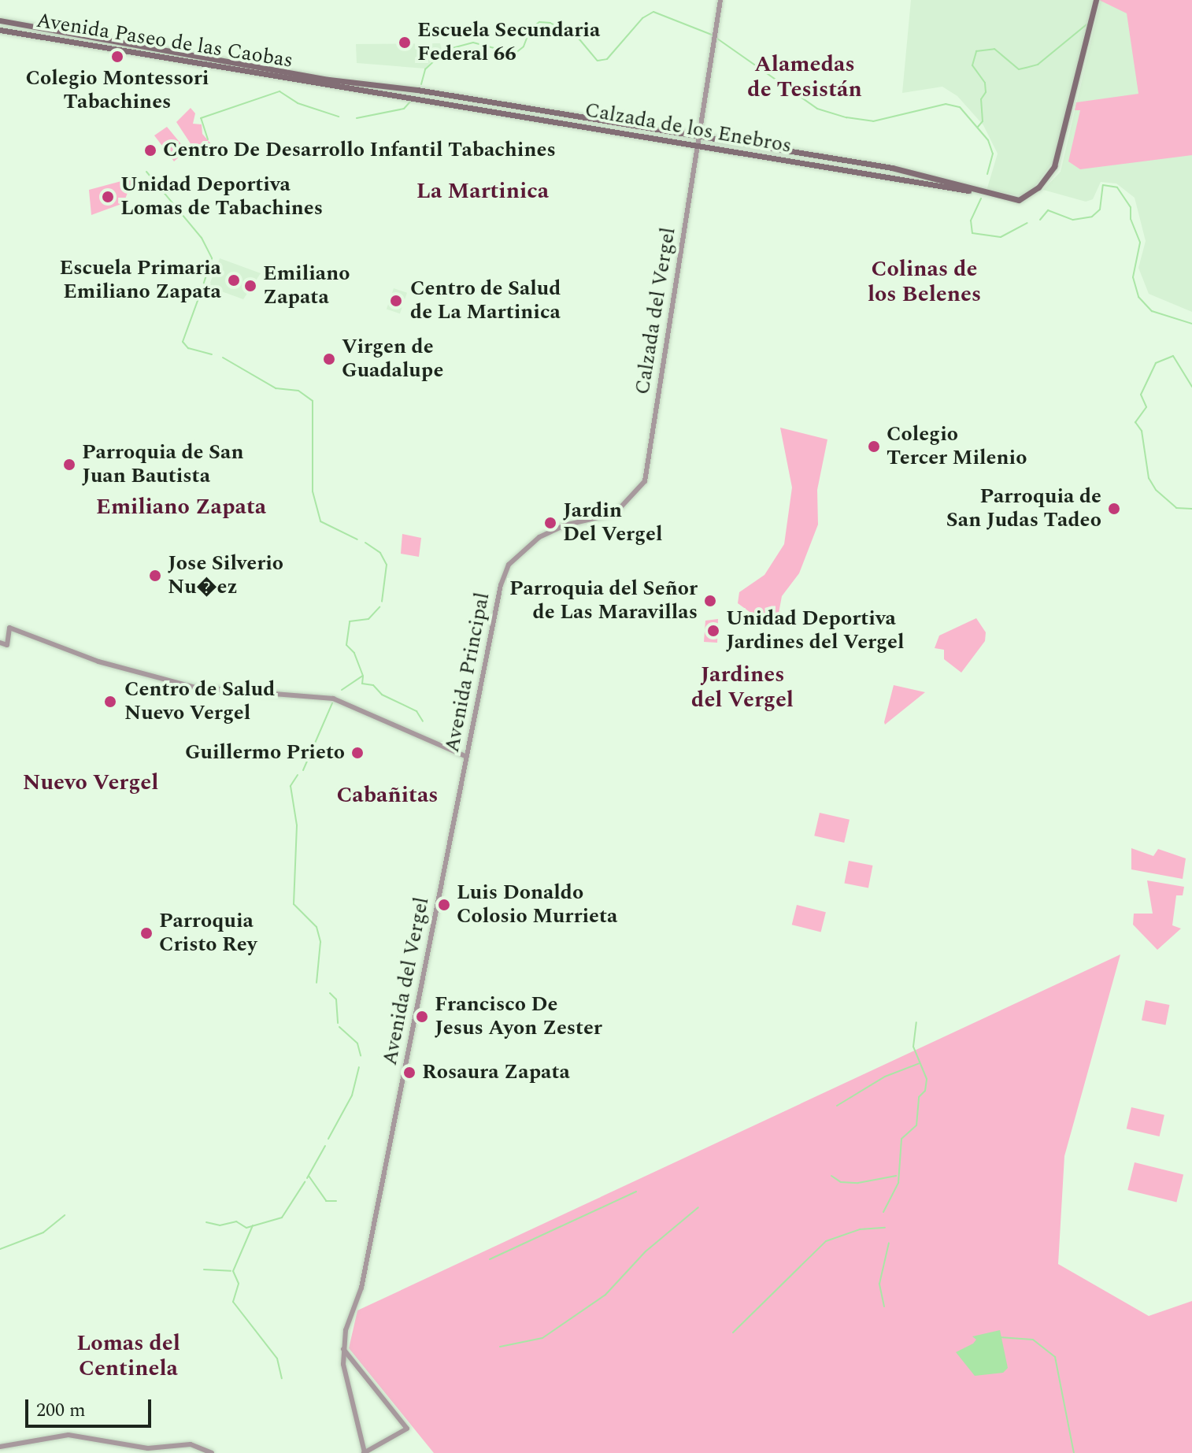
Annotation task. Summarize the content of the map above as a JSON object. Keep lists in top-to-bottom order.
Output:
{
  "streets": {
    "main road": ["Avenida Paseo de las Caobas", "Calzada de los Enebros"],
    "street": ["Calzada del Vergel", "Avenida Principal", "Avenida del Vergel"]
  },
  "crossings": [
    ["Avenida Paseo de las Caobas", "Calzada de los Enebros"],
    ["Calzada de los Enebros", "Calzada del Vergel"],
    ["Calzada del Vergel", "Avenida Principal"],
    ["Avenida Principal", "Avenida del Vergel"]
  ],
  "districts": [
    "Alamedas de Tesistán",
    "La Martinica",
    "Colinas de los Belenes",
    "Emiliano Zapata",
    "Jardines del Vergel",
    "Nuevo Vergel",
    "Cabañitas",
    "Lomas del Centinela"
  ],
  "places": [
    "Escuela Secundaria Federal 66",
    "Colegio Montessori Tabachines",
    "Centro De Desarrollo Infantil Tabachines",
    "Unidad Deportiva Lomas de Tabachines",
    "Escuela Primaria Emiliano Zapata",
    "Emiliano Zapata",
    "Centro de Salud de La Martinica",
    "Virgen de Guadalupe",
    "Colegio Tercer Milenio",
    "Parroquia de San Juan Bautista",
    "Parroquia de San Judas Tadeo",
    "Jardin Del Vergel",
    "Jose Silverio Nu�ez",
    "Parroquia del Señor de Las Maravillas",
    "Unidad Deportiva Jardines del Vergel",
    "Centro de Salud Nuevo Vergel",
    "Guillermo Prieto",
    "Luis Donaldo Colosio Murrieta",
    "Parroquia Cristo Rey",
    "Francisco De Jesus Ayon Zester",
    "Rosaura Zapata"
  ],
  "scale_bar": "200 m"
}
